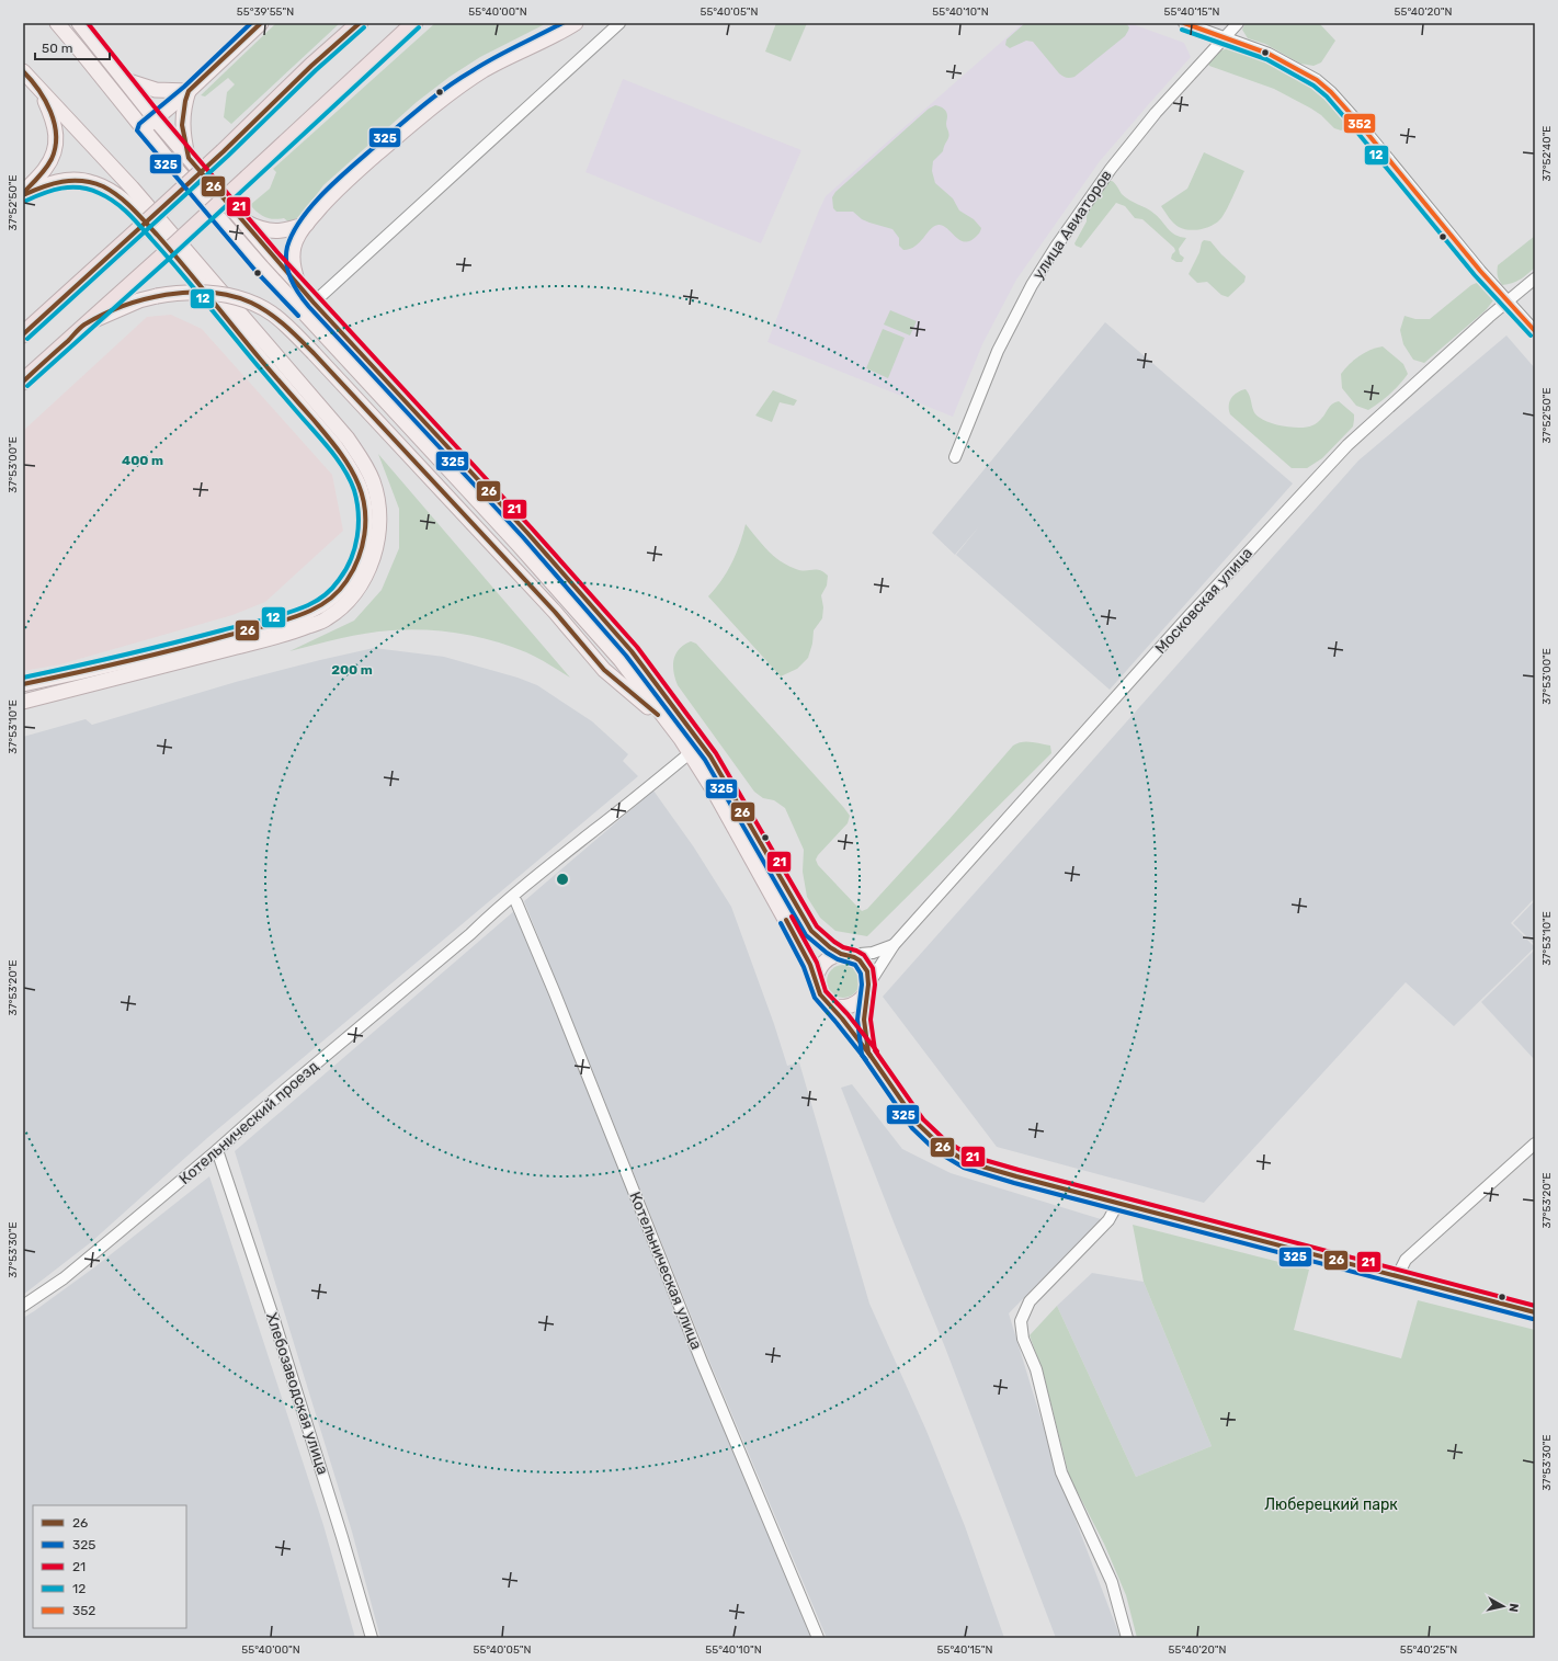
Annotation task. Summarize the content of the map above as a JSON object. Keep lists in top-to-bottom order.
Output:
{
  "streets": {
    "street": [
      "улица Авиаторов",
      "Московская улица",
      "Котельнический проезд",
      "Котельническая улица",
      "Хлебозаводская улица"
    ]
  },
  "crossings": [
    ["Котельнический проезд", "Котельническая улица"],
    ["Котельнический проезд", "Хлебозаводская улица"]
  ],
  "parks": ["Люберецкий парк"],
  "lines": [
    "transit line 26",
    "transit line 325",
    "transit line 21",
    "transit line 352",
    "transit line 12"
  ],
  "legend": [
    "26",
    "325",
    "21",
    "12",
    "352"
  ],
  "scale_bar": "50 m",
  "north": "right",
  "coordinates": [
    "55°39'55\"N",
    "55°40'00\"N",
    "55°40'05\"N",
    "55°40'10\"N",
    "55°40'15\"N",
    "55°40'20\"N",
    "37°52'40\"E",
    "37°52'50\"E",
    "37°53'00\"E",
    "37°53'10\"E",
    "37°53'20\"E",
    "37°53'30\"E",
    "55°40'25\"N"
  ],
  "rings": ["400 m", "200 m"]
}
